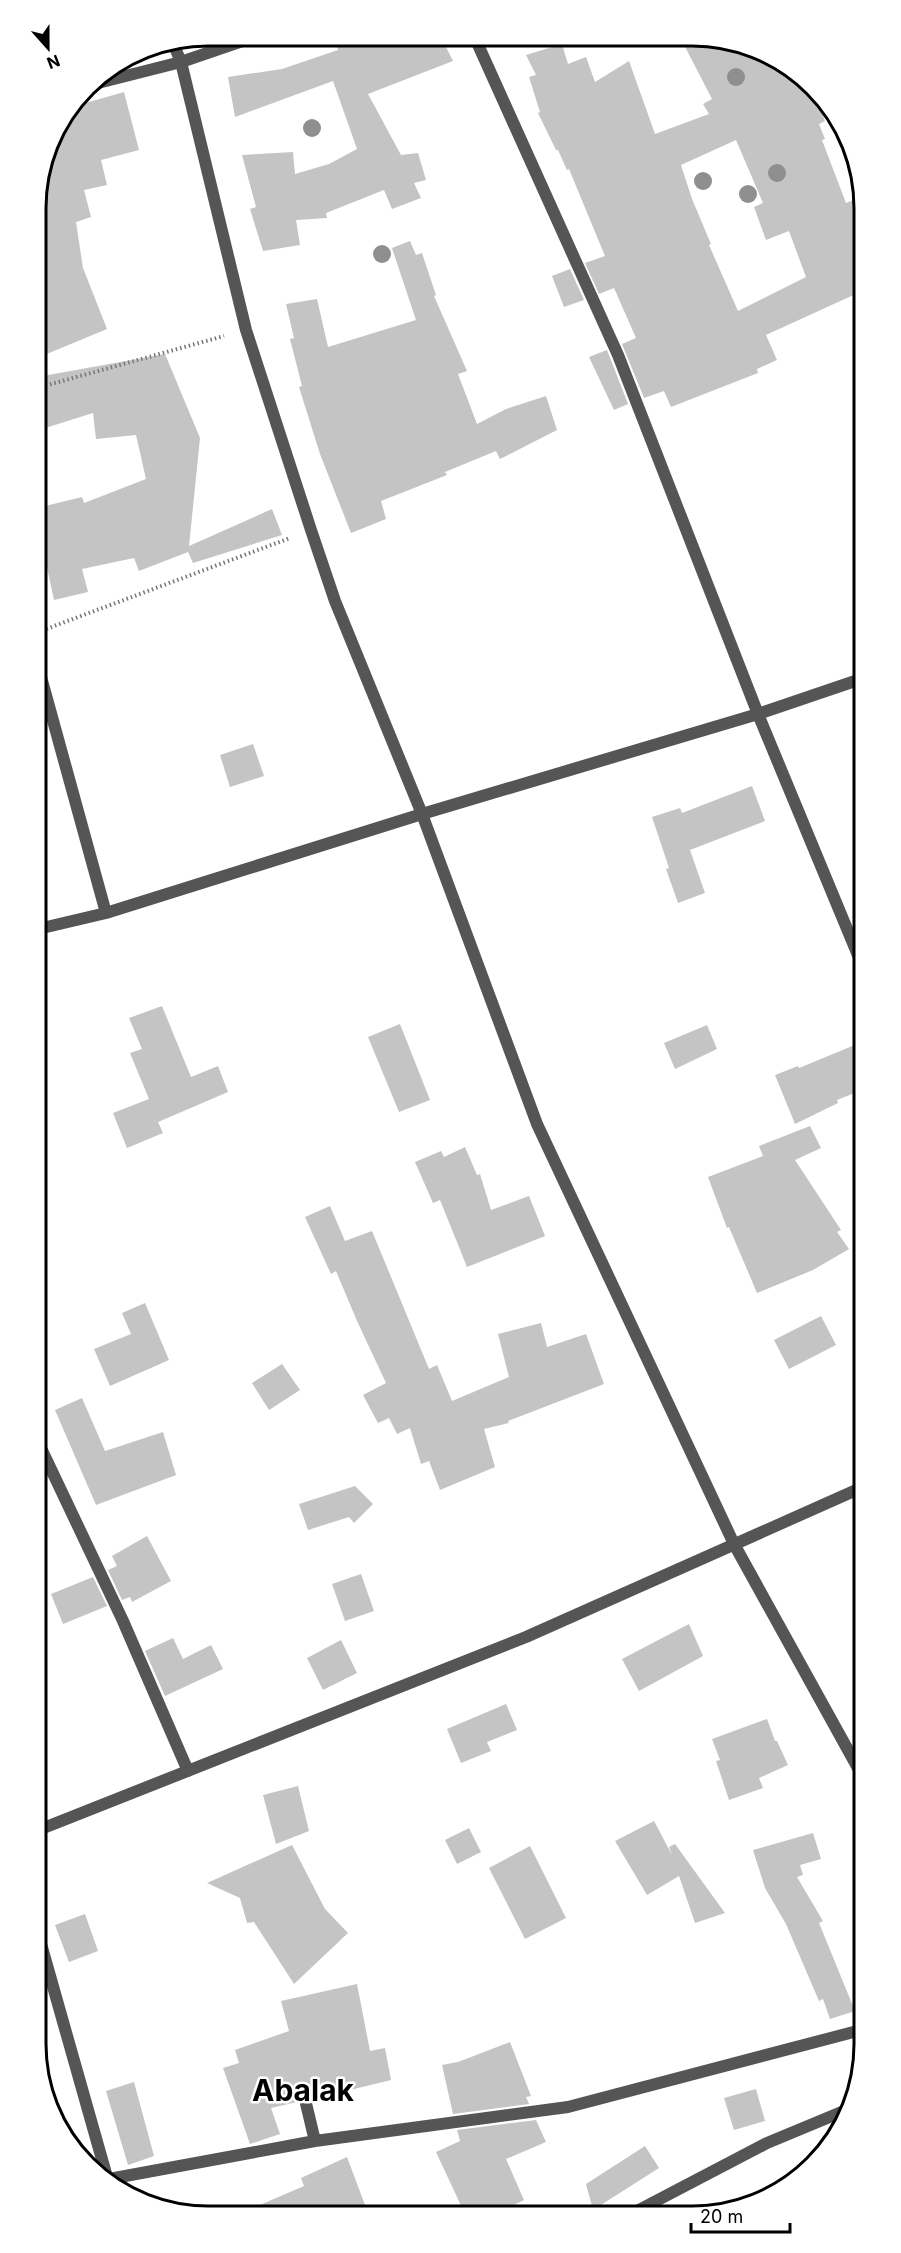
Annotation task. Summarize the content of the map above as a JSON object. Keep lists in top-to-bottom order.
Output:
{
  "districts": ["Abalak"],
  "scale_bar": "20 m",
  "north": "bottom"
}
